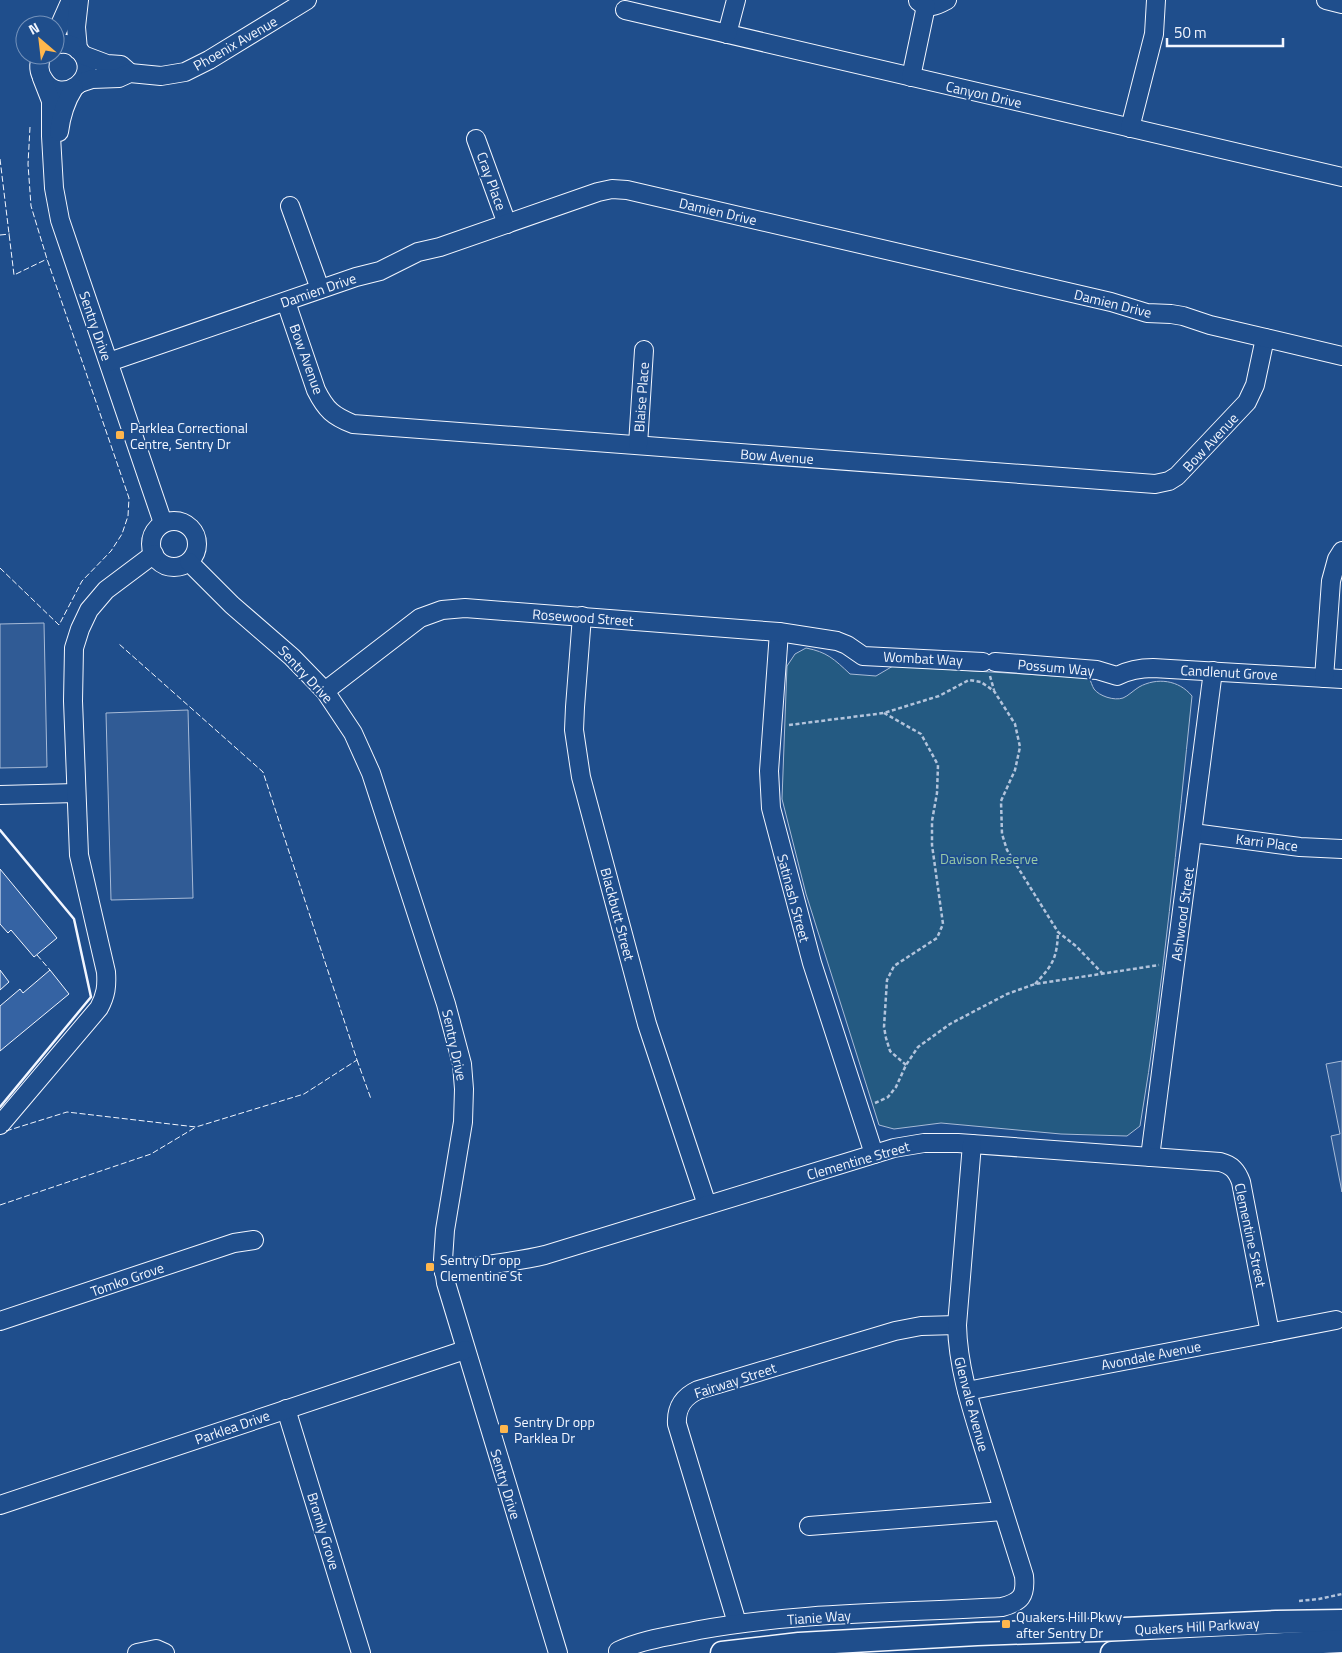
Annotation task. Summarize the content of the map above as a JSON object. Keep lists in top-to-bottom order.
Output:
{
  "streets": {
    "main road": ["Quakers Hill Parkway"],
    "street": [
      "Phoenix Avenue",
      "Canyon Drive",
      "Cray Place",
      "Damien Drive",
      "Sentry Drive",
      "Bow Avenue",
      "Blaise Place",
      "Rosewood Street",
      "Wombat Way",
      "Possum Way",
      "Candlenut Grove",
      "Karri Place",
      "Satinash Street",
      "Blackbutt Street",
      "Ashwood Street",
      "Clementine Street",
      "Tomko Grove",
      "Avondale Avenue",
      "Fairway Street",
      "Glenvale Avenue",
      "Parklea Drive",
      "Bromly Grove",
      "Tianie Way"
    ]
  },
  "crossings": [
    ["Phoenix Avenue", "Sentry Drive"],
    ["Cray Place", "Damien Drive"],
    ["Damien Drive", "Sentry Drive"],
    ["Damien Drive", "Bow Avenue"],
    ["Sentry Drive", "Rosewood Street"],
    ["Sentry Drive", "Clementine Street"],
    ["Sentry Drive", "Parklea Drive"],
    ["Bow Avenue", "Blaise Place"],
    ["Rosewood Street", "Wombat Way"],
    ["Rosewood Street", "Satinash Street"],
    ["Rosewood Street", "Blackbutt Street"],
    ["Wombat Way", "Possum Way"],
    ["Possum Way", "Candlenut Grove"],
    ["Candlenut Grove", "Ashwood Street"],
    ["Karri Place", "Ashwood Street"],
    ["Satinash Street", "Clementine Street"],
    ["Blackbutt Street", "Clementine Street"],
    ["Ashwood Street", "Clementine Street"],
    ["Clementine Street", "Avondale Avenue"],
    ["Clementine Street", "Glenvale Avenue"],
    ["Avondale Avenue", "Glenvale Avenue"],
    ["Fairway Street", "Glenvale Avenue"],
    ["Fairway Street", "Tianie Way"],
    ["Glenvale Avenue", "Tianie Way"],
    ["Parklea Drive", "Bromly Grove"]
  ],
  "parks": ["Davison Reserve"],
  "places": {
    "transit": [
      "Parklea Correctional Centre, Sentry Dr",
      "Sentry Dr opp Clementine St",
      "Sentry Dr opp Parklea Dr",
      "Quakers Hill Pkwy after Sentry Dr"
    ]
  },
  "scale_bar": "50 m",
  "north": "top left"
}
